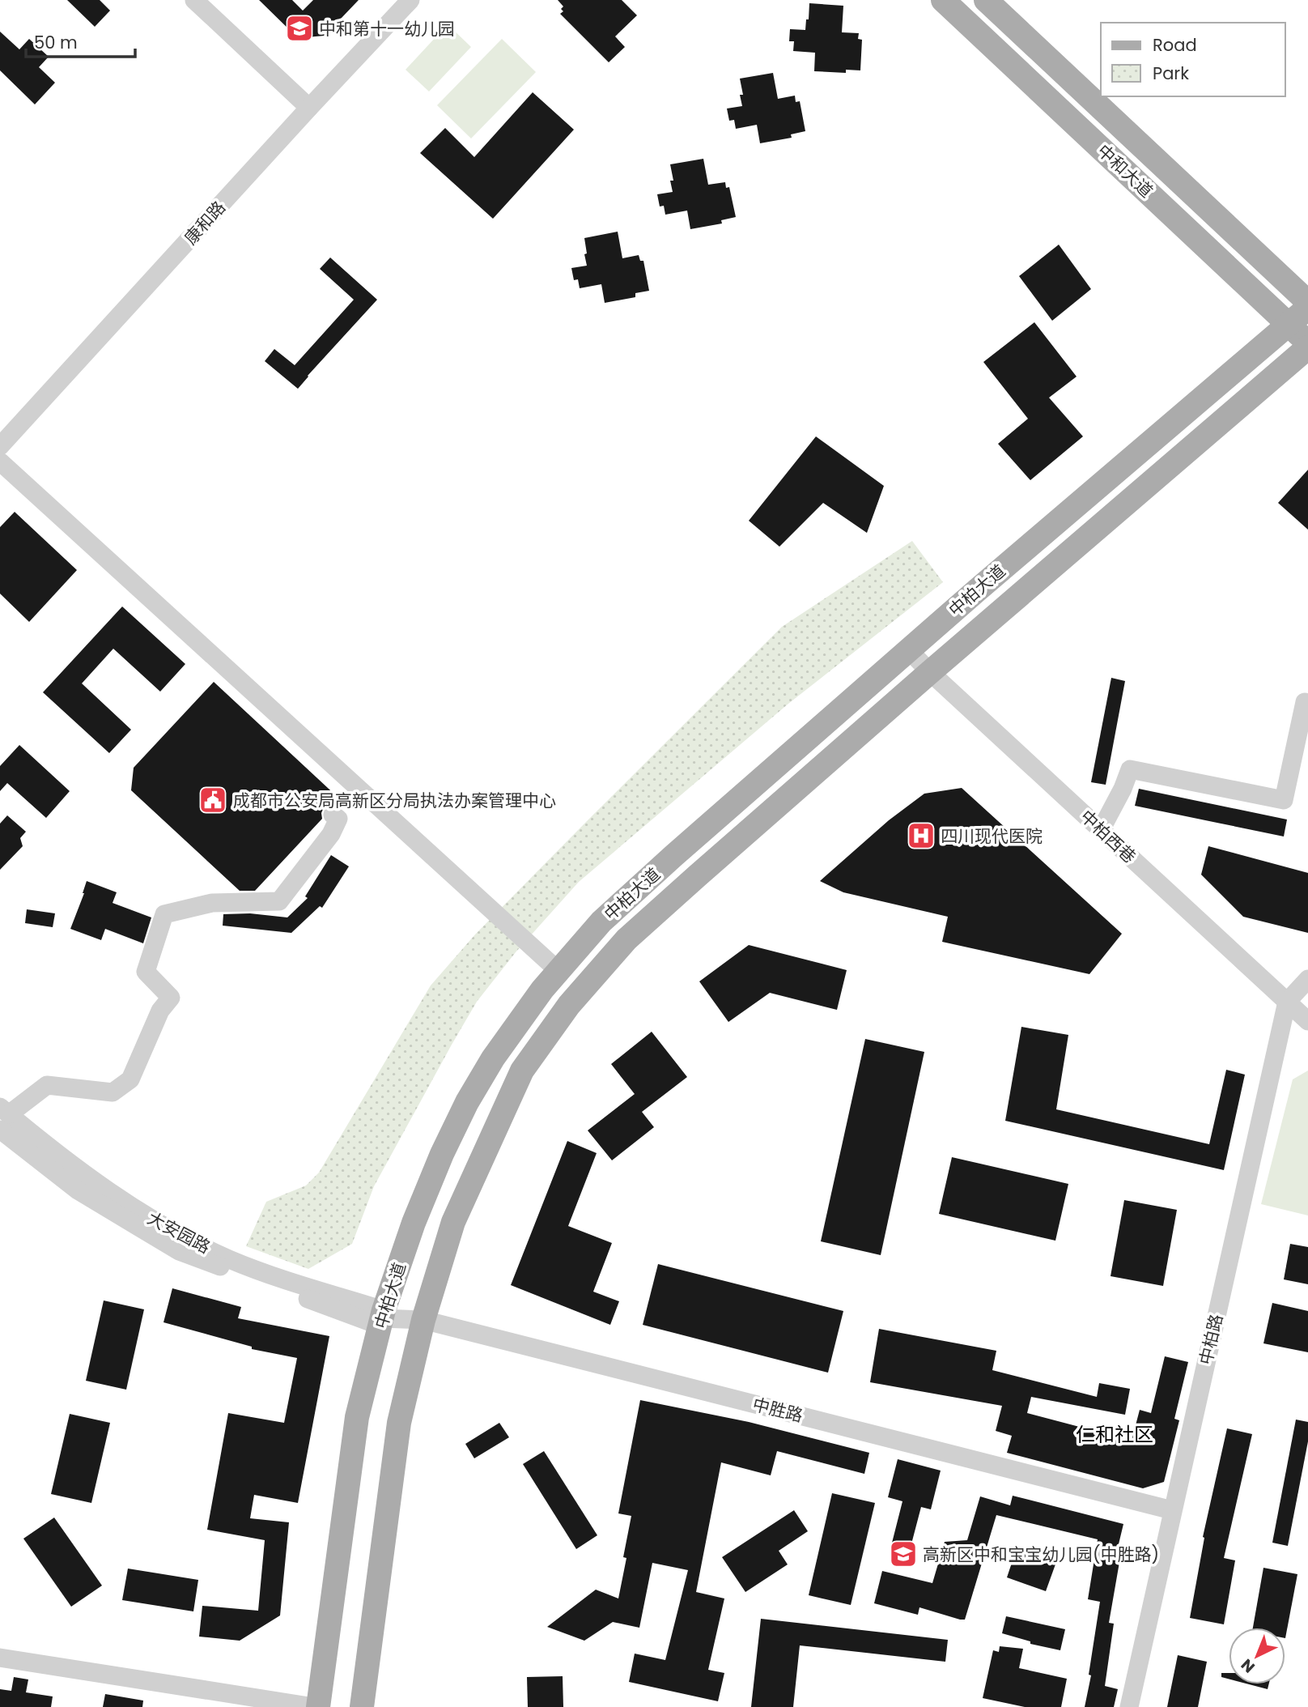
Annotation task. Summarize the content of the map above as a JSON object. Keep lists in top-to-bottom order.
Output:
{
  "streets": {
    "main road": ["中和大道", "中柏大道"],
    "street": [
      "康和路",
      "中柏西巷",
      "大安园路",
      "中柏路",
      "中胜路"
    ]
  },
  "crossings": [
    ["中和大道", "中柏大道"],
    ["中柏大道", "中柏西巷"],
    ["中柏大道", "大安园路"],
    ["中柏大道", "中胜路"],
    ["中柏西巷", "中柏路"],
    ["大安园路", "中胜路"],
    ["中柏路", "中胜路"]
  ],
  "districts": ["仁和社区"],
  "places": {
    "school or university": ["中和第十一幼儿园", "高新区中和宝宝幼儿园(中胜路)"],
    "public building": ["成都市公安局高新区分局执法办案管理中心"],
    "hospital": ["四川现代医院"]
  },
  "legend": ["Road", "Park"],
  "scale_bar": "50 m",
  "north": "bottom left"
}
